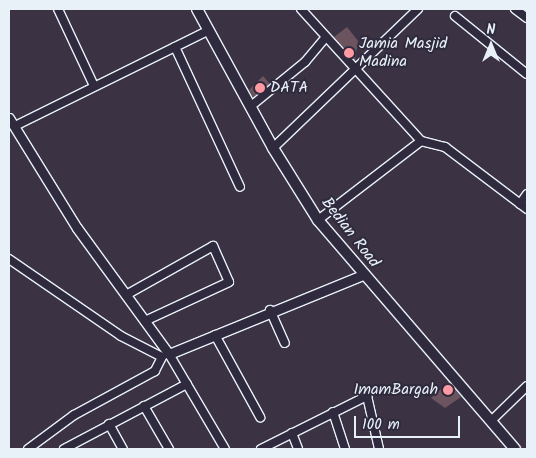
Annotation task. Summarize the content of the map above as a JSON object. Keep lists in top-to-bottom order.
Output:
{
  "streets": {
    "main road": ["Bedian Road"]
  },
  "places": ["Jamia Masjid Madina", "DATA", "ImamBargah"],
  "scale_bar": "100 m",
  "north": "top"
}
